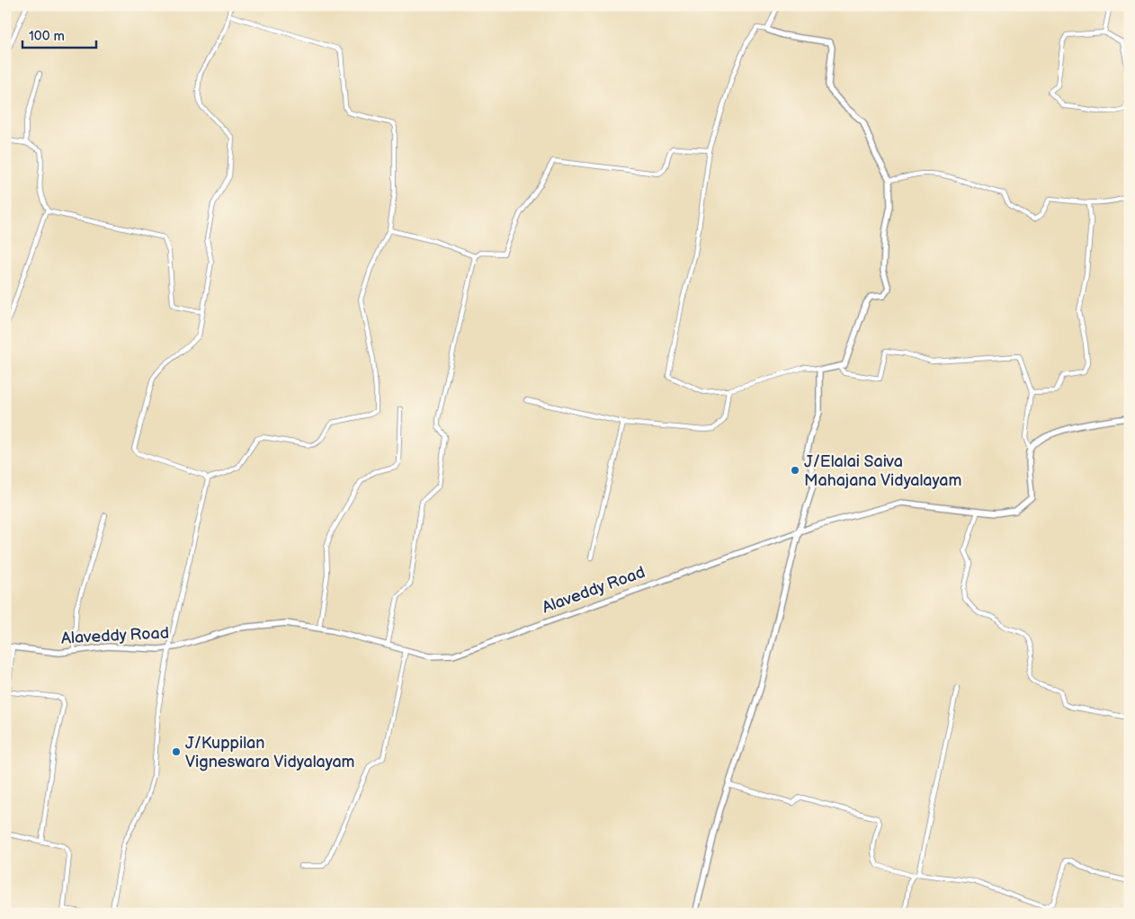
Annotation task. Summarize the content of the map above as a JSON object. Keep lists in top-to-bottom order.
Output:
{
  "streets": {
    "street": ["Alaveddy Road"]
  },
  "places": ["J/Elalai Saiva Mahajana Vidyalayam", "J/Kuppilan Vigneswara Vidyalayam"],
  "scale_bar": "100 m"
}
